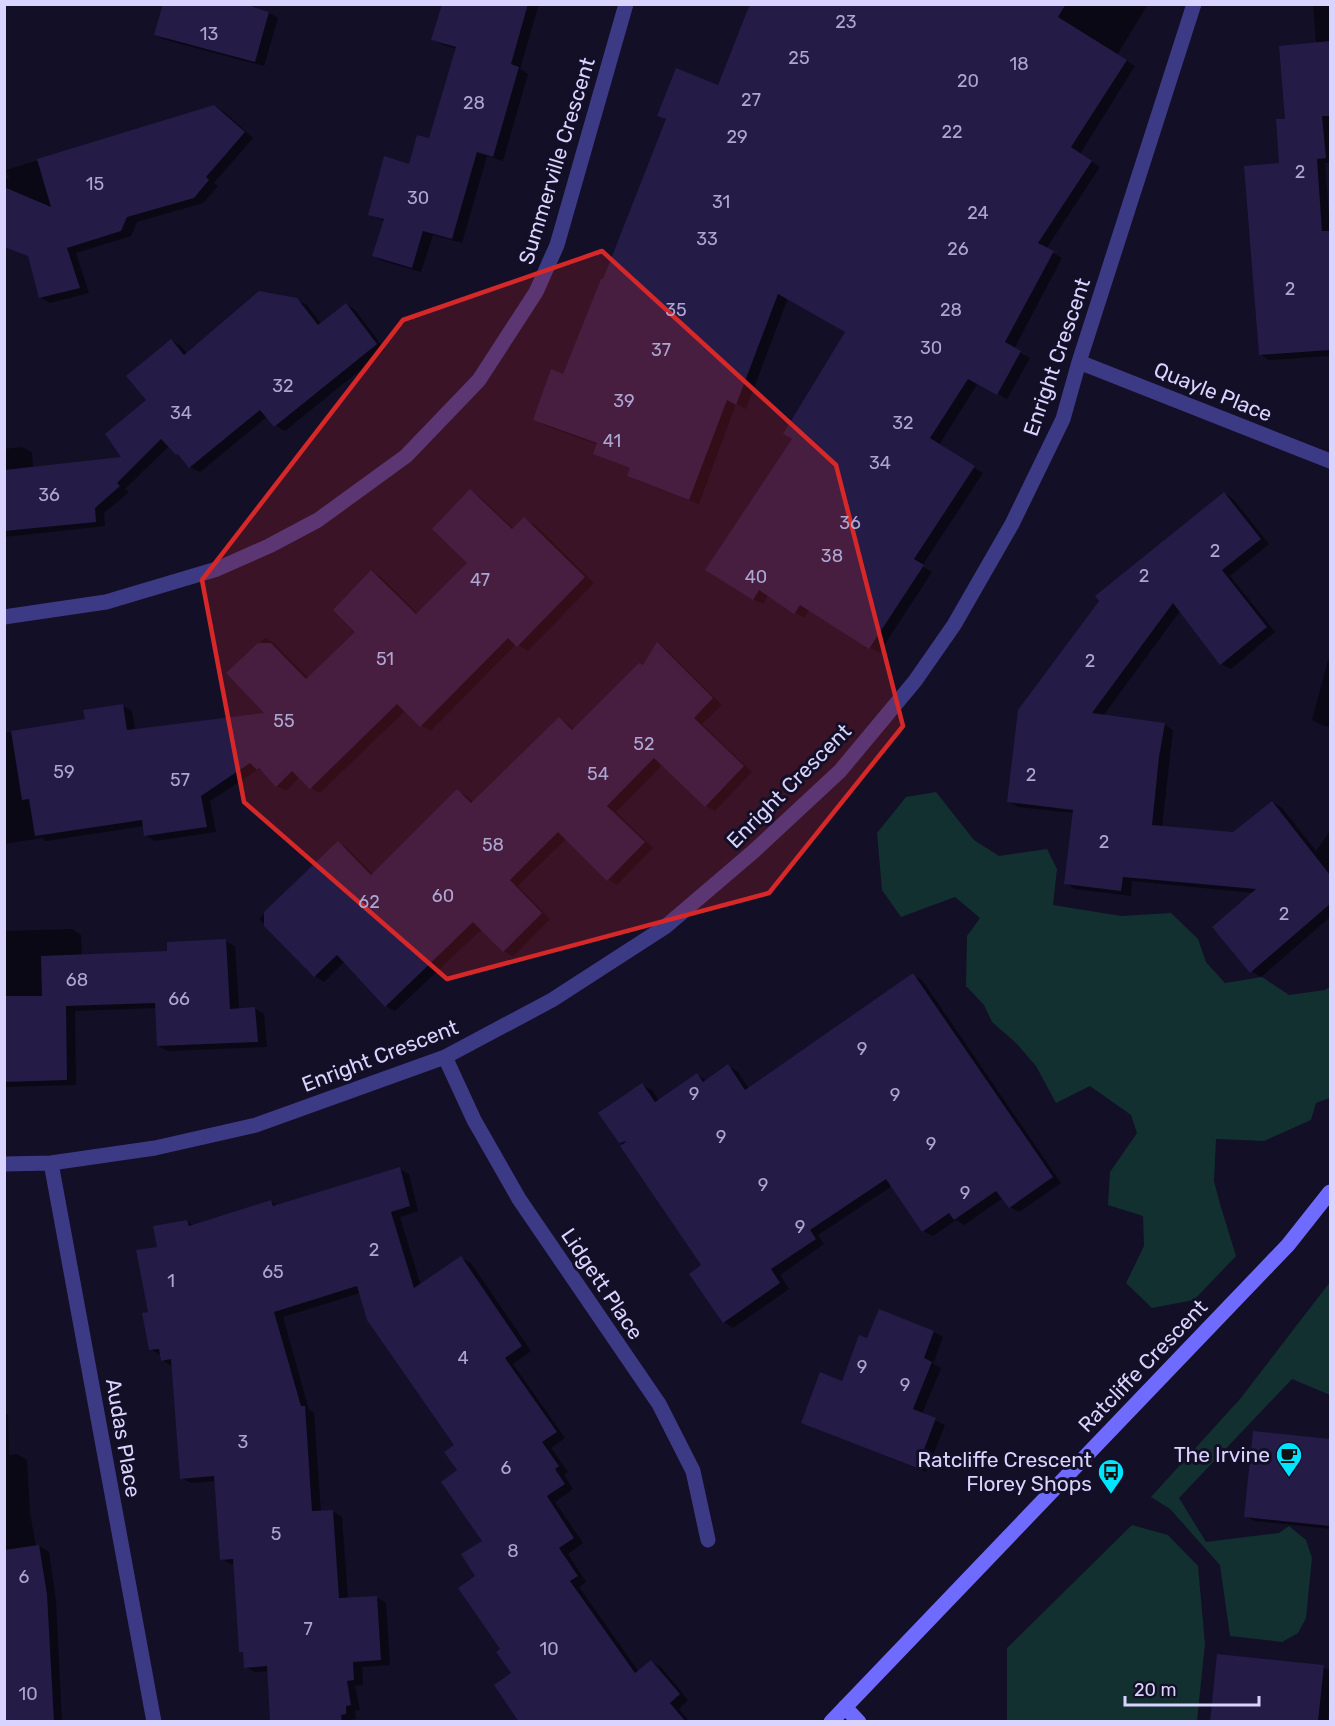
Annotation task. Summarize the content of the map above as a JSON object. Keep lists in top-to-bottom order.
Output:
{
  "streets": {
    "street": [
      "Summerville Crescent",
      "Enright Crescent",
      "Quayle Place",
      "Lidgett Place",
      "Ratcliffe Crescent",
      "Audas Place"
    ]
  },
  "crossings": [
    ["Enright Crescent", "Quayle Place"],
    ["Enright Crescent", "Lidgett Place"],
    ["Enright Crescent", "Audas Place"]
  ],
  "places": {
    "cafe": ["The Irvine"],
    "bus stop": ["Ratcliffe Crescent Florey Shops"]
  },
  "house_numbers": [
    "23",
    "13",
    "25",
    "18",
    "20",
    "27",
    "28",
    "22",
    "29",
    "2",
    "15",
    "30",
    "31",
    "24",
    "33",
    "26",
    "2",
    "35",
    "28",
    "30",
    "37",
    "32",
    "39",
    "34",
    "32",
    "41",
    "34",
    "36",
    "36",
    "2",
    "38",
    "2",
    "40",
    "47",
    "51",
    "2",
    "55",
    "52",
    "59",
    "54",
    "2",
    "57",
    "2",
    "58",
    "60",
    "62",
    "2",
    "68",
    "66",
    "9",
    "9",
    "9",
    "9",
    "9",
    "9",
    "9",
    "9",
    "2",
    "65",
    "1",
    "4",
    "9",
    "9",
    "3",
    "6",
    "5",
    "8",
    "6",
    "7",
    "10",
    "10"
  ],
  "scale_bar": "20 m"
}
